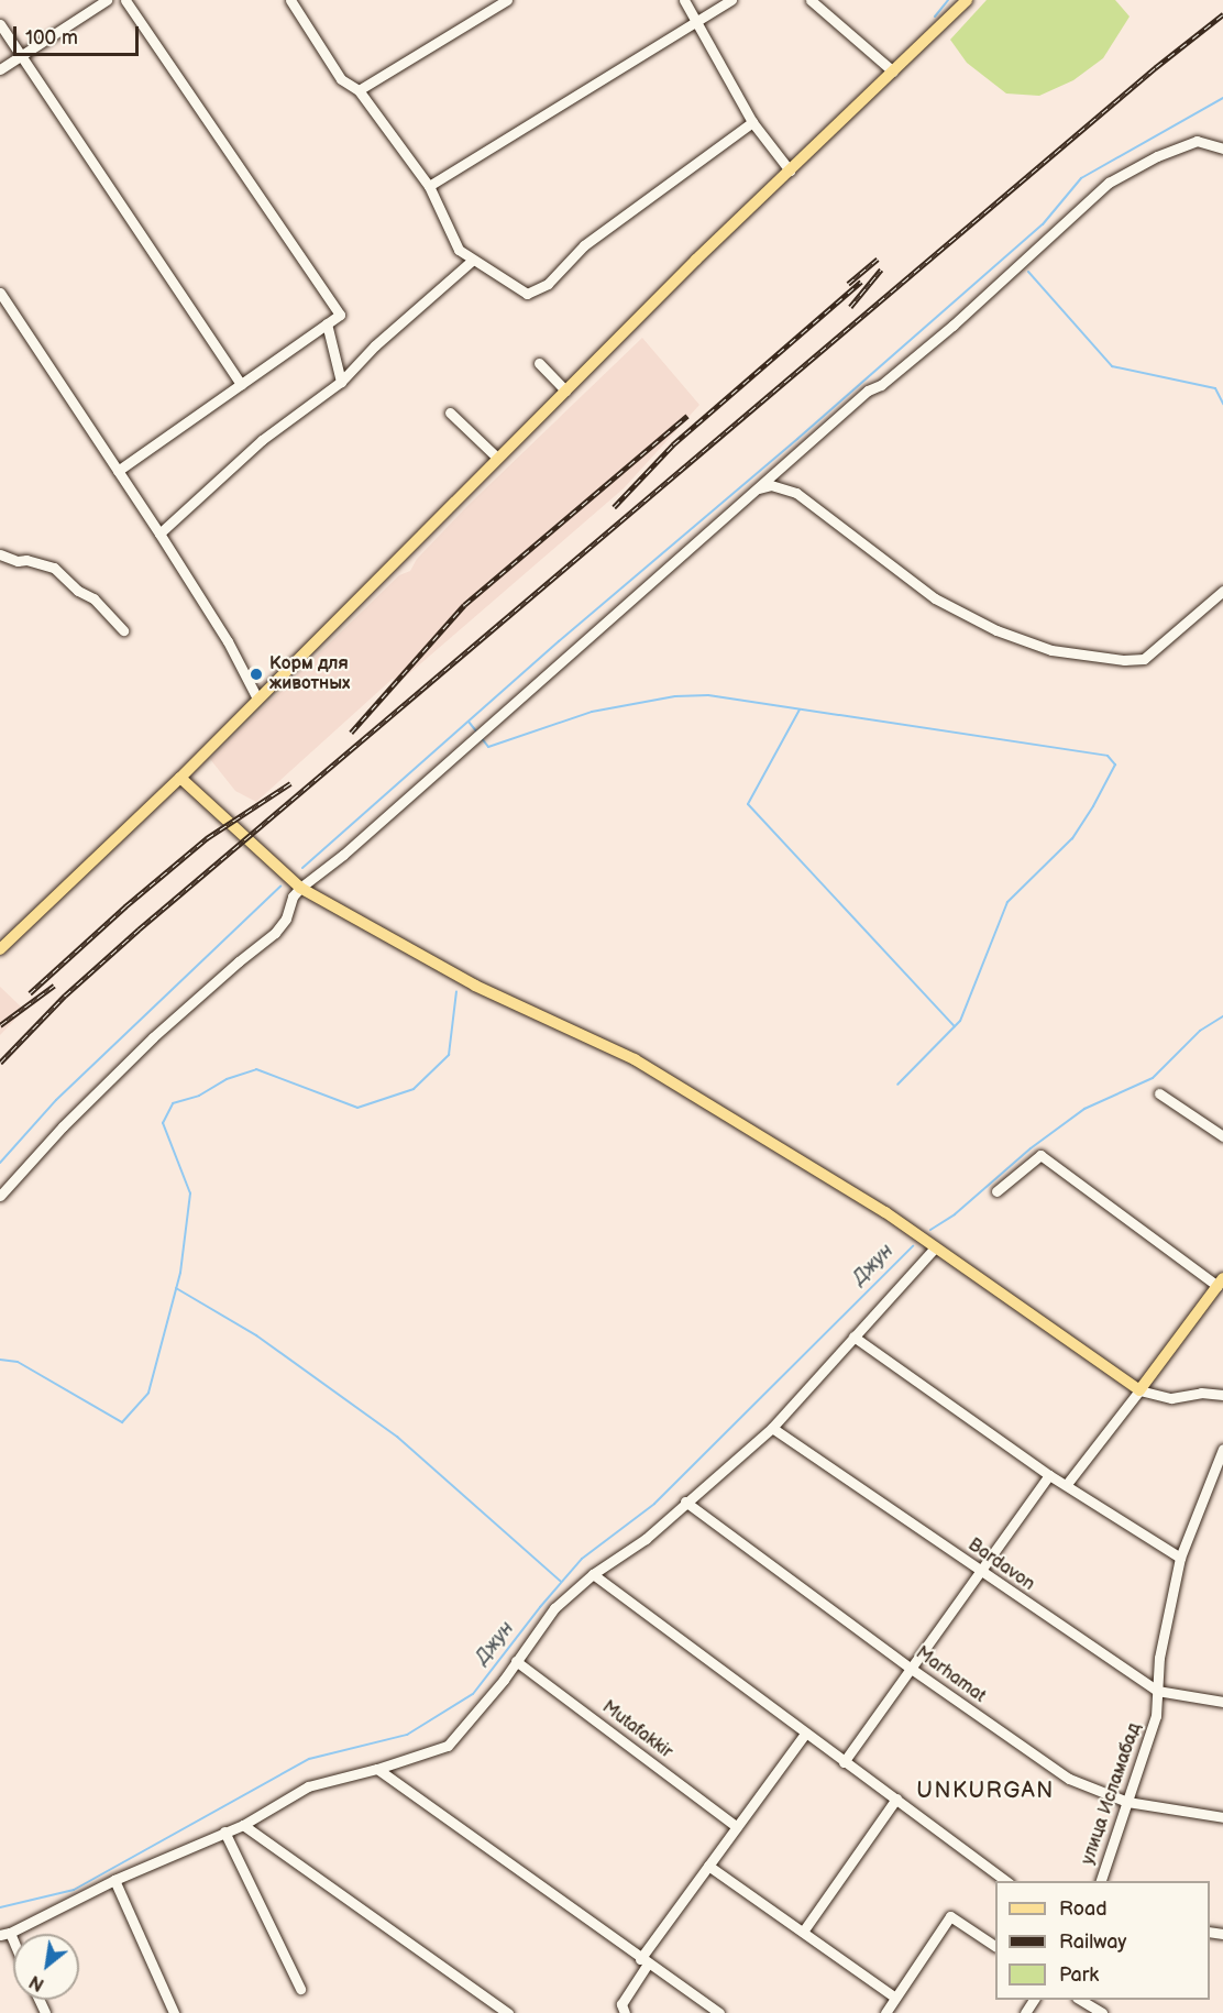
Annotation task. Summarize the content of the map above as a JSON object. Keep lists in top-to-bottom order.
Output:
{
  "streets": {
    "street": [
      "Bardavon",
      "Marhamat",
      "Mutafakkir",
      "улица Исламабад"
    ]
  },
  "crossings": [
    ["Bardavon", "улица Исламабад"],
    ["Marhamat", "улица Исламабад"]
  ],
  "districts": ["UNKURGAN"],
  "water": ["Джун"],
  "places": ["Корм для животных"],
  "legend": ["Road", "Railway", "Park"],
  "scale_bar": "100 m",
  "north": "bottom left"
}
